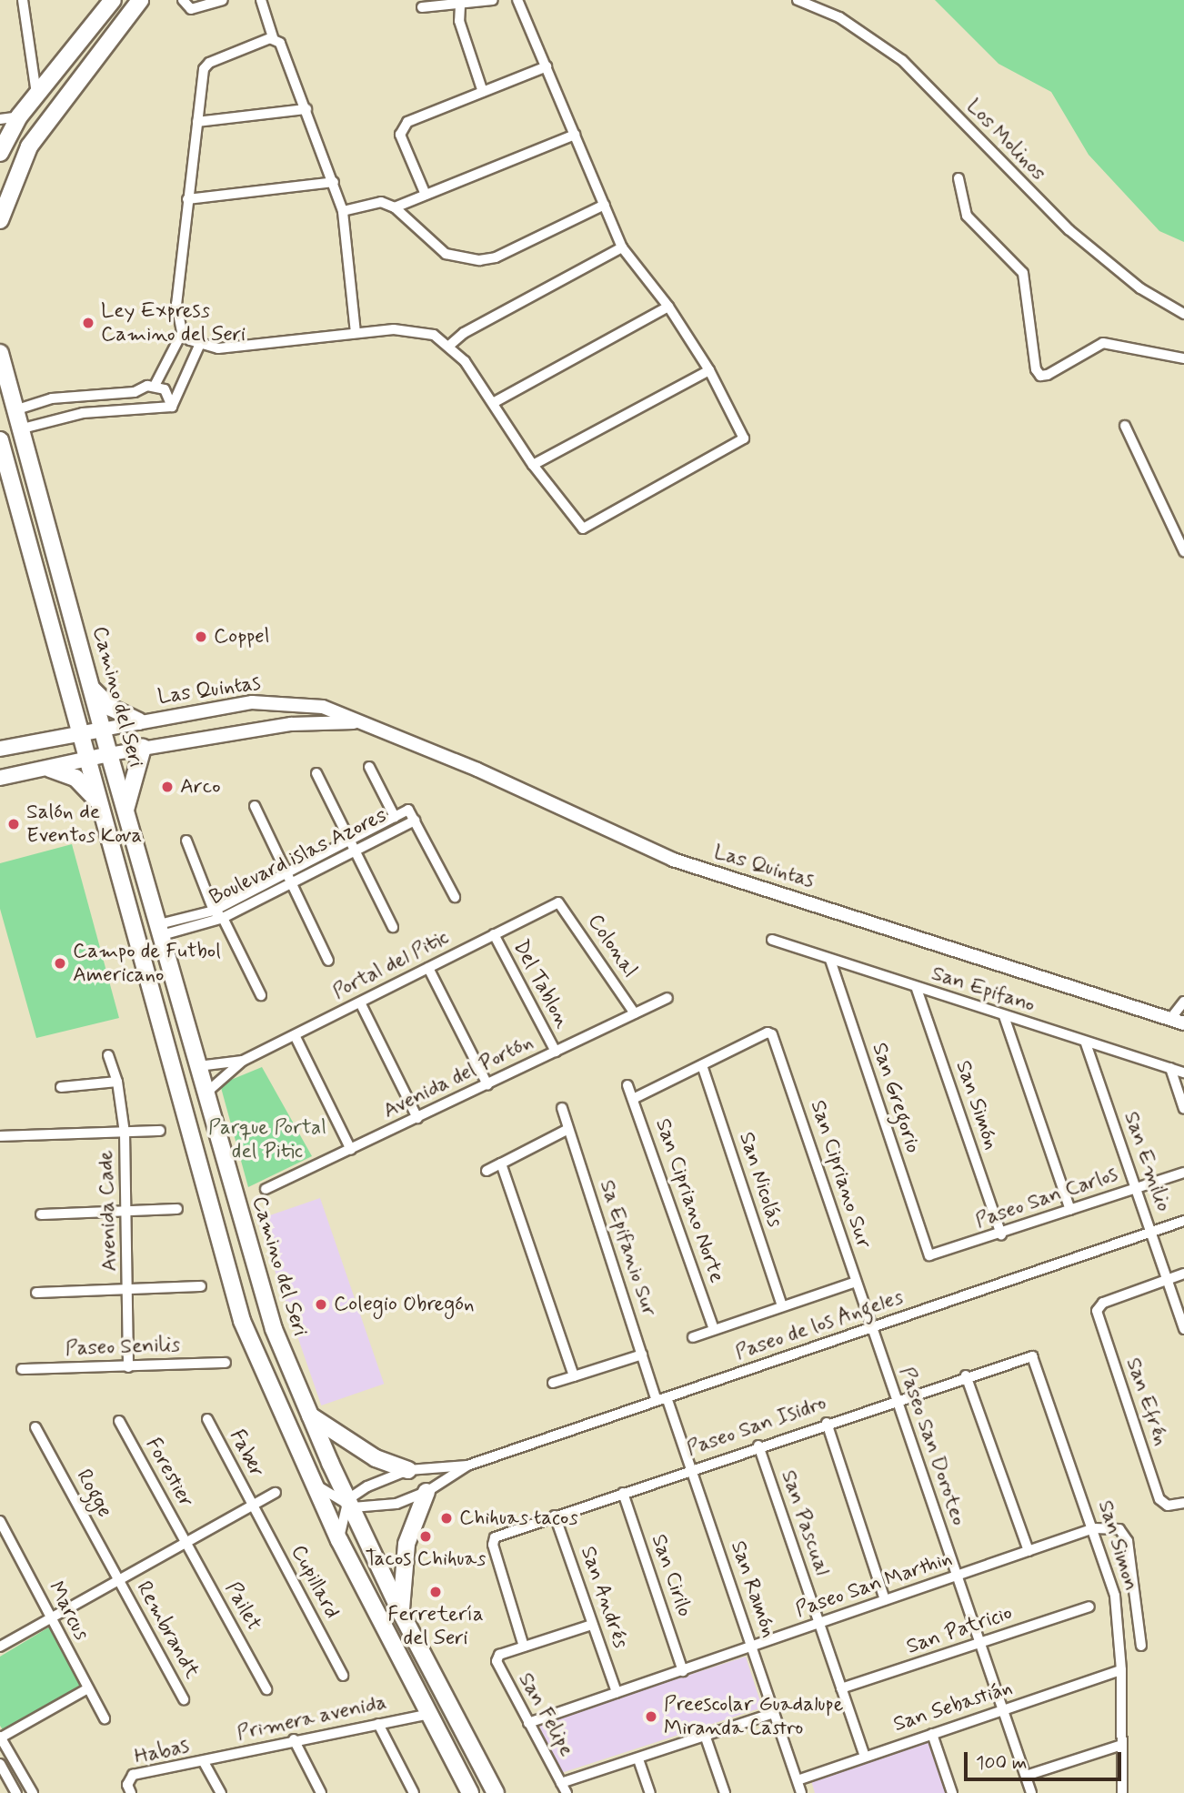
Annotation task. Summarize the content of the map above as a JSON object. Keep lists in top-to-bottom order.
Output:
{
  "streets": {
    "main road": ["Camino del Seri"],
    "street": [
      "Los Molinos",
      "Las Quintas",
      "Boulevard islas Azores",
      "Colonal",
      "Portal del Pitic",
      "Del Tablon",
      "San Epifano",
      "Avenida del Portón",
      "San Gregorio",
      "San Simón",
      "San Emilio",
      "San Cipriano Sur",
      "San Nicolás",
      "Paseo San Carlos",
      "San Cipriano Norte",
      "Avenida Cade",
      "Sa Epifanio Sur",
      "Paseo de los Angeles",
      "Paseo Senilis",
      "San Efrén",
      "Paseo San Isidro",
      "Paseo San Doroteo",
      "Faber",
      "Forestier",
      "Rogge",
      "San Pascual",
      "San Simon",
      "San Cirilo",
      "Cupillard",
      "Paseo San Marthin",
      "San Ramón",
      "San Andrés",
      "Pailet",
      "Marcus",
      "Rembrandt",
      "San Patricio",
      "San Sebastián",
      "San Felipe",
      "Primera avenida",
      "Habas"
    ]
  },
  "crossings": [
    ["Las Quintas", "Camino del Seri"],
    ["Camino del Seri", "Boulevard islas Azores"],
    ["Camino del Seri", "Portal del Pitic"],
    ["Colonal", "Portal del Pitic"],
    ["Colonal", "Avenida del Portón"],
    ["Portal del Pitic", "Del Tablon"],
    ["Del Tablon", "Avenida del Portón"],
    ["San Epifano", "San Gregorio"],
    ["San Epifano", "San Simón"],
    ["San Epifano", "San Emilio"],
    ["San Gregorio", "Paseo San Carlos"],
    ["San Simón", "Paseo San Carlos"],
    ["San Emilio", "Paseo San Carlos"],
    ["San Emilio", "Paseo de los Angeles"],
    ["San Emilio", "San Efrén"],
    ["San Cipriano Sur", "San Nicolás"],
    ["San Cipriano Sur", "Paseo de los Angeles"],
    ["San Cipriano Sur", "Paseo San Doroteo"],
    ["Avenida Cade", "Paseo Senilis"],
    ["Sa Epifanio Sur", "Paseo de los Angeles"],
    ["Sa Epifanio Sur", "San Ramón"],
    ["Paseo de los Angeles", "Paseo San Doroteo"],
    ["Paseo de los Angeles", "San Ramón"],
    ["Paseo San Isidro", "Paseo San Doroteo"],
    ["Paseo San Isidro", "San Pascual"],
    ["Paseo San Isidro", "San Simon"],
    ["Paseo San Isidro", "San Cirilo"],
    ["Paseo San Isidro", "San Ramón"],
    ["Paseo San Isidro", "San Andrés"],
    ["Paseo San Isidro", "San Felipe"],
    ["Paseo San Doroteo", "Paseo San Marthin"],
    ["Paseo San Doroteo", "San Patricio"],
    ["Paseo San Doroteo", "San Sebastián"],
    ["Faber", "Cupillard"],
    ["Forestier", "Pailet"],
    ["Rogge", "Rembrandt"],
    ["San Pascual", "Paseo San Marthin"],
    ["San Pascual", "San Patricio"],
    ["San Pascual", "San Sebastián"],
    ["San Simon", "Paseo San Marthin"],
    ["San Simon", "San Sebastián"],
    ["San Cirilo", "Paseo San Marthin"],
    ["Paseo San Marthin", "San Ramón"],
    ["Paseo San Marthin", "San Andrés"],
    ["Paseo San Marthin", "San Felipe"],
    ["San Ramón", "San Sebastián"],
    ["Primera avenida", "Habas"]
  ],
  "parks": ["Parque Portal del Pitic"],
  "places": [
    "Ley Express Camino del Seri",
    "Coppel",
    "Arco",
    "Salón de Eventos Kova",
    "Campo de Futbol Americano",
    "Colegio Obregón",
    "Chihuas tacos",
    "Tacos Chihuas",
    "Ferretería del Seri",
    "Preescolar Guadalupe Miranda Castro"
  ],
  "scale_bar": "100 m"
}
